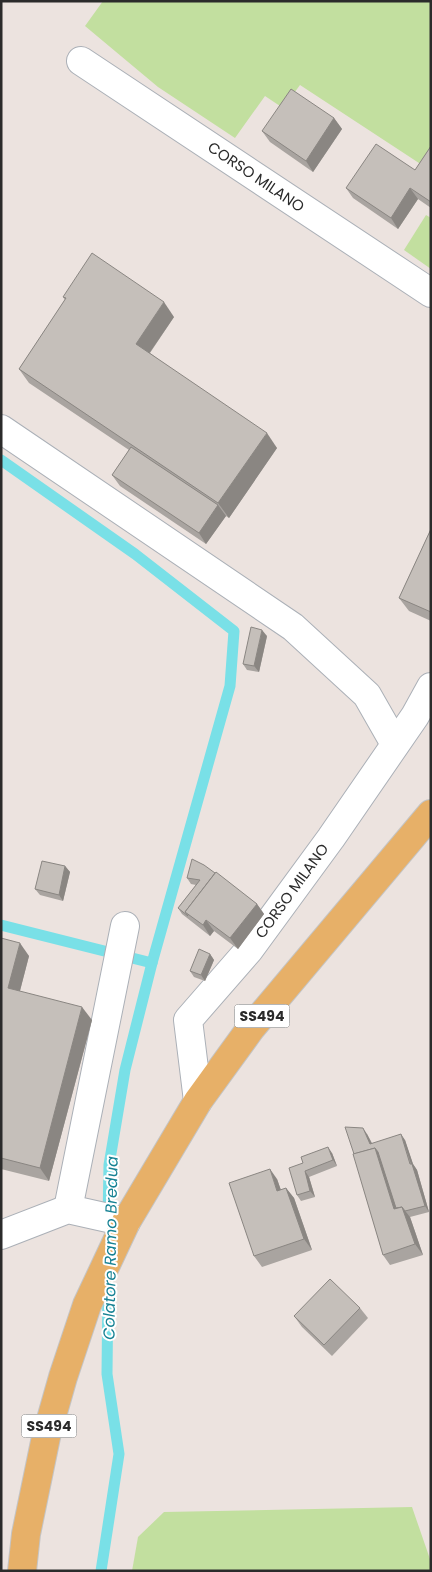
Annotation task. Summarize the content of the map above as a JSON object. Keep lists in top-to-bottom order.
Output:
{
  "streets": {
    "main road": ["SS494"],
    "street": ["CORSO MILANO"]
  },
  "crossings": [
    ["CORSO MILANO", "SS494"]
  ],
  "water": ["Colatore Ramo Bredua"]
}
